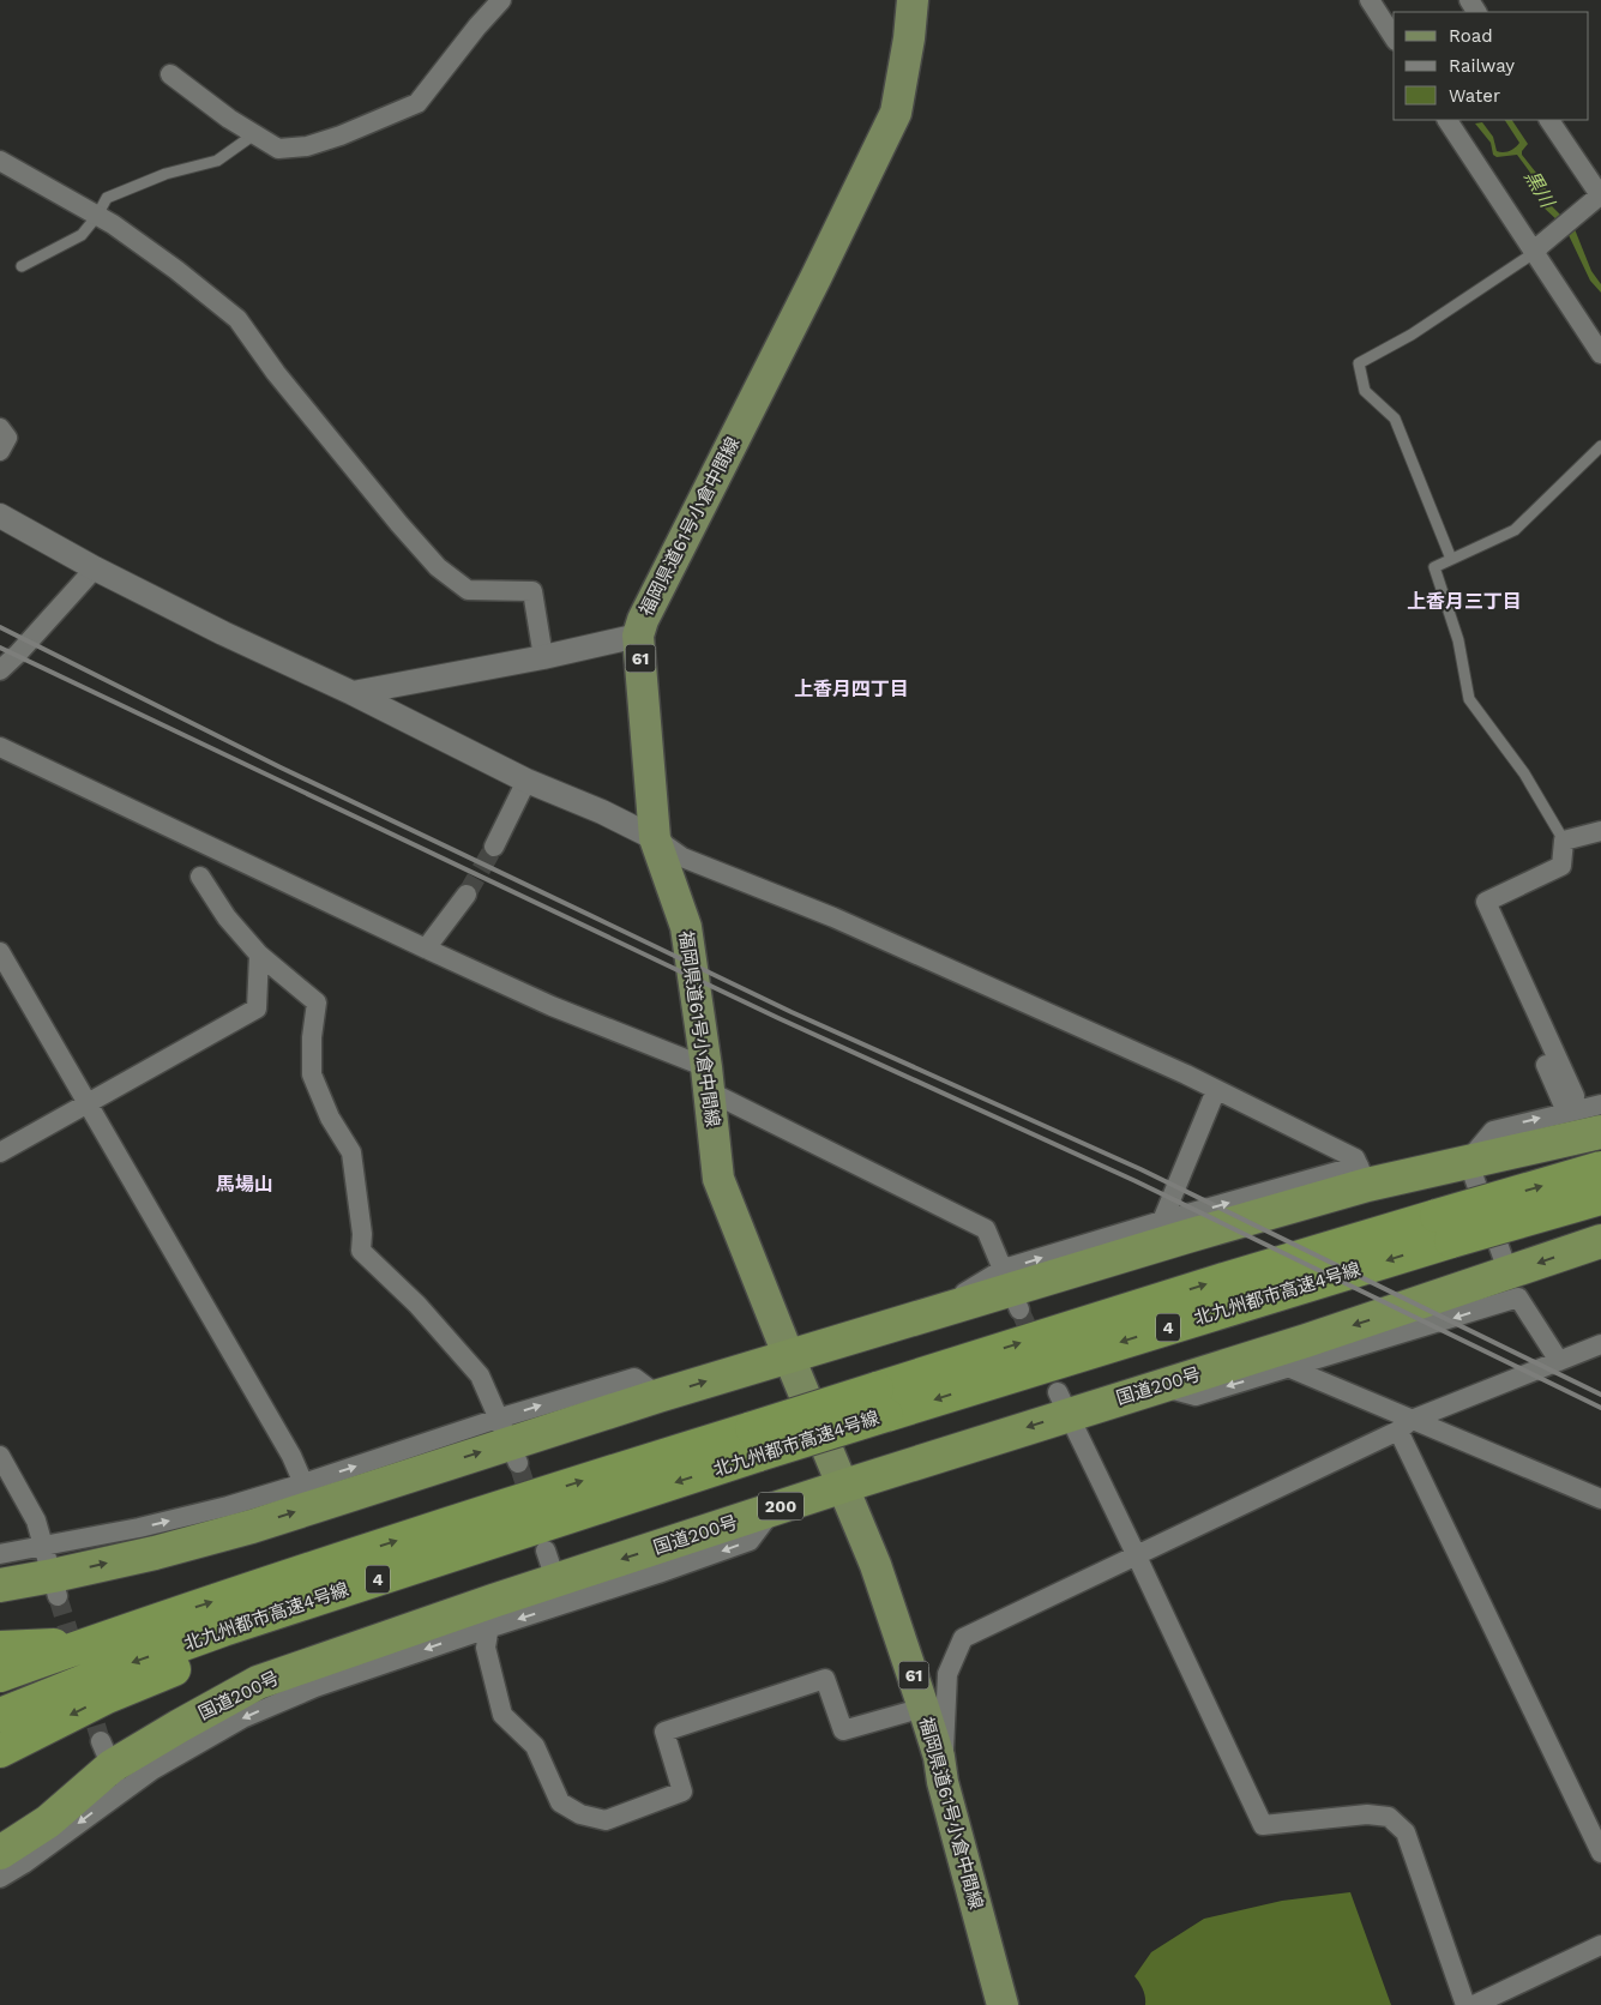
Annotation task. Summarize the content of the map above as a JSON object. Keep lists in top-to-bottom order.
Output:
{
  "streets": {
    "highway": [
      "北九州都市高速4号線",
      "4",
      "国道200号",
      "200"
    ],
    "main road": ["福岡県道61号小倉中間線", "61"]
  },
  "crossings": [
    ["福岡県道61号小倉中間線", "国道200号"]
  ],
  "districts": ["上香月三丁目", "上香月四丁目", "馬場山"],
  "water": ["黒川"],
  "legend": ["Road", "Railway", "Water"]
}
